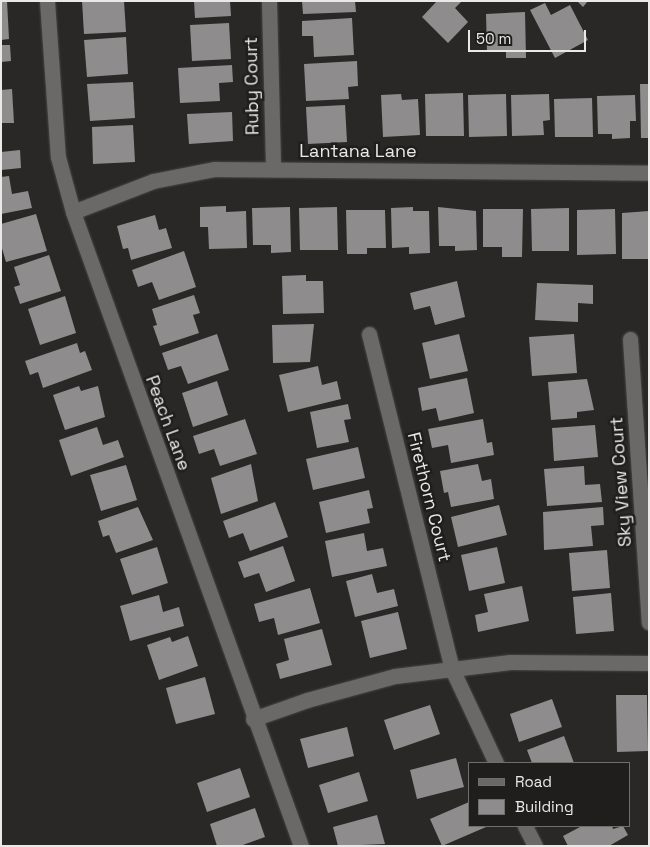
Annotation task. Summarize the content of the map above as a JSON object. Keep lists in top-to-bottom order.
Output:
{
  "streets": {
    "street": [
      "Ruby Court",
      "Lantana Lane",
      "Peach Lane",
      "Sky View Court",
      "Firethorn Court"
    ]
  },
  "crossings": [
    ["Ruby Court", "Lantana Lane"],
    ["Lantana Lane", "Peach Lane"]
  ],
  "legend": ["Road", "Building"],
  "scale_bar": "50 m"
}
